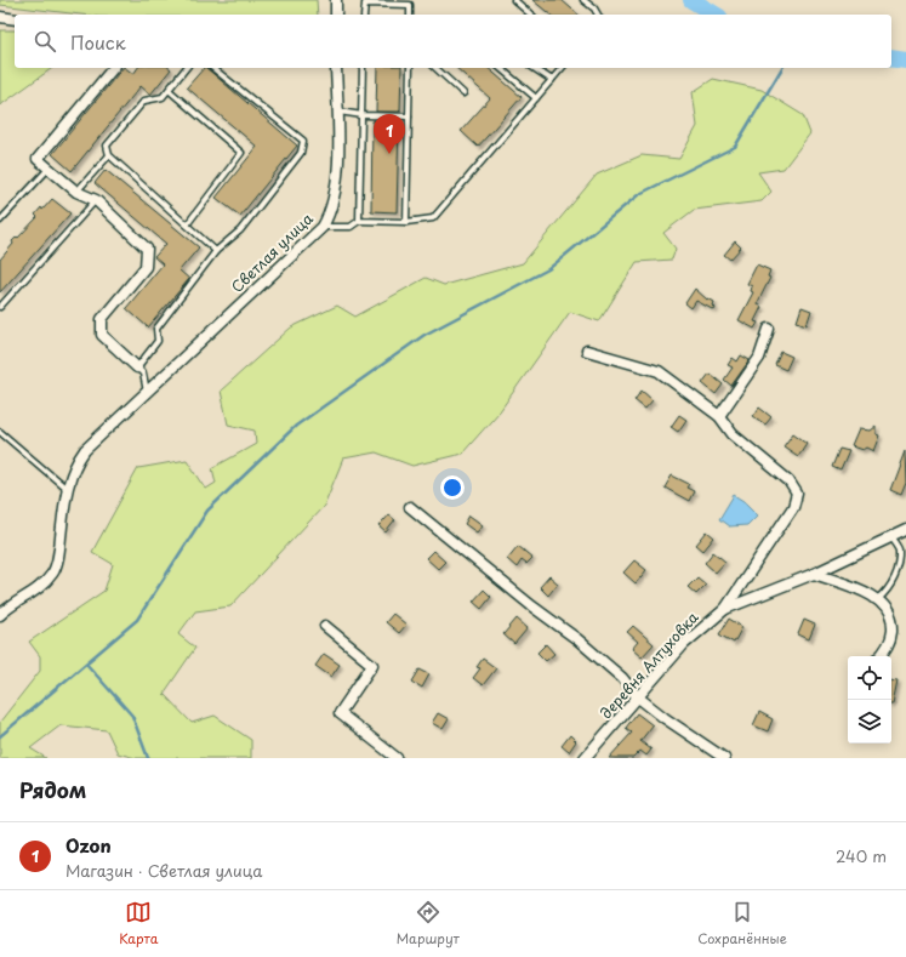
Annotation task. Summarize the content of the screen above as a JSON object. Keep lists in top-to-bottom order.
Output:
{
  "streets": {
    "street": ["Светлая улица", "деревня Алтуховка"]
  },
  "page": {
    "search": "Поиск",
    "pins": "1",
    "heading": "Рядом",
    "list": [
      {
        "mark": "1",
        "name": "Ozon",
        "note": "Магазин · Светлая улица",
        "value": "240 m"
      }
    ],
    "nav": ["Карта", "Маршрут", "Сохранённые"]
  }
}
